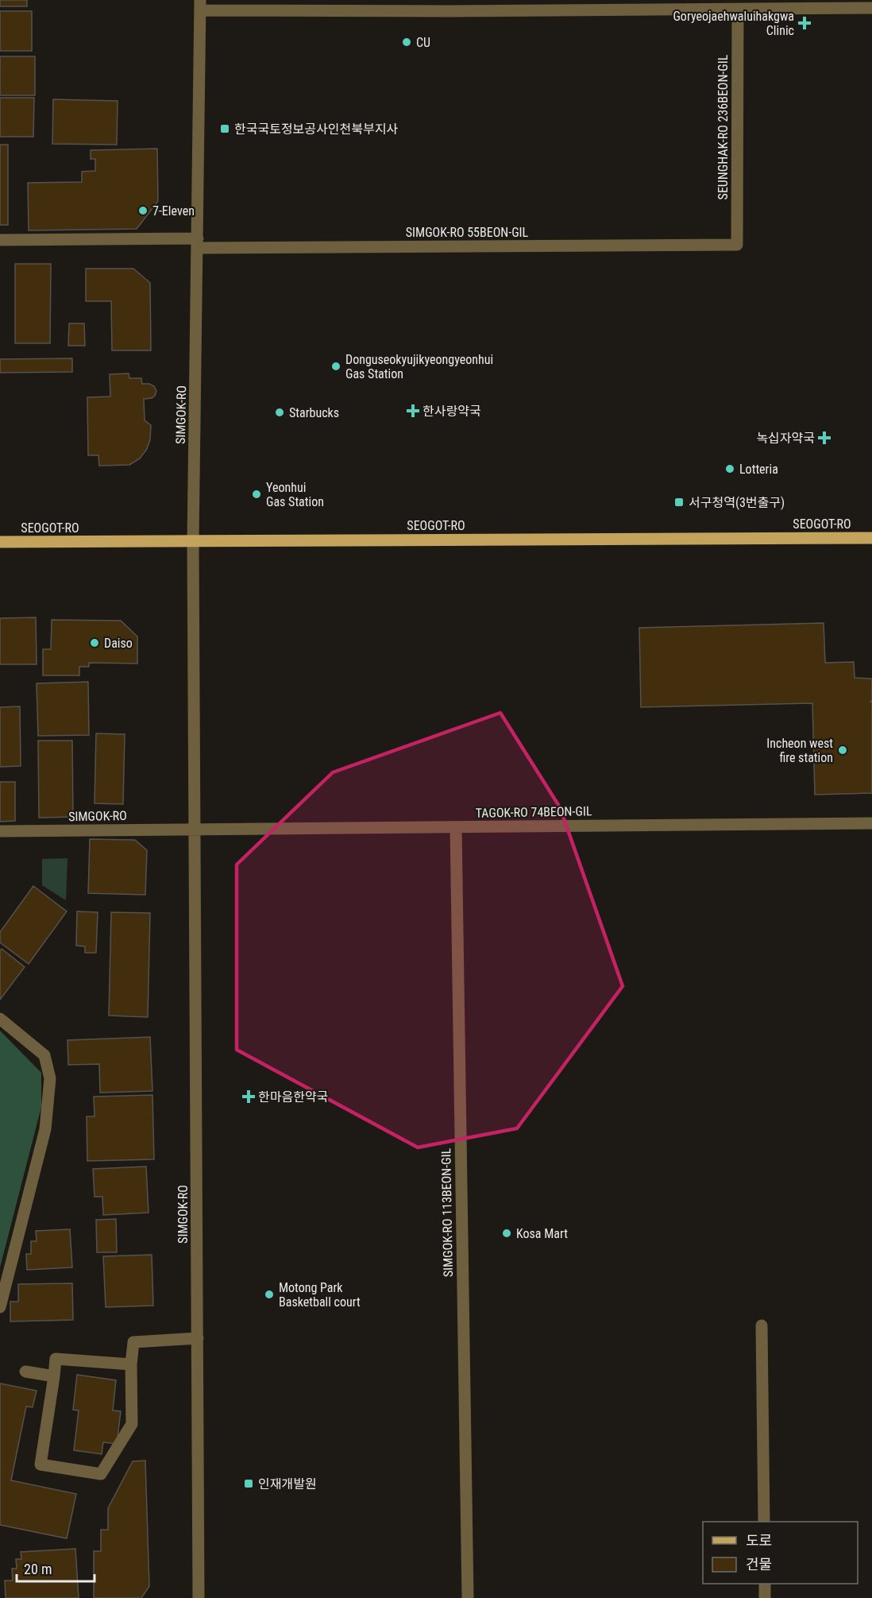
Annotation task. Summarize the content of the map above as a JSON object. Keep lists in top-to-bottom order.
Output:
{
  "streets": {
    "main road": ["SEOGOT-RO"],
    "street": [
      "SEUNGHAK-RO 236BEON-GIL",
      "SIMGOK-RO 55BEON-GIL",
      "SIMGOK-RO",
      "TAGOK-RO 74BEON-GIL",
      "SIMGOK-RO 113BEON-GIL"
    ]
  },
  "crossings": [
    ["SEUNGHAK-RO 236BEON-GIL", "SIMGOK-RO 55BEON-GIL"],
    ["SIMGOK-RO 55BEON-GIL", "SIMGOK-RO"],
    ["SIMGOK-RO", "SEOGOT-RO"],
    ["SIMGOK-RO", "TAGOK-RO 74BEON-GIL"],
    ["TAGOK-RO 74BEON-GIL", "SIMGOK-RO 113BEON-GIL"]
  ],
  "places": {
    "health": [
      "Goryeojaehwaluihakgwa Clinic",
      "한사랑약국",
      "녹십자약국",
      "한마음한약국"
    ],
    "other": [
      "CU",
      "7-Eleven",
      "Donguseokyujikyeongyeonhui Gas Station",
      "Starbucks",
      "Lotteria",
      "Yeonhui Gas Station",
      "Daiso",
      "Incheon west fire station",
      "Kosa Mart",
      "Motong Park Basketball court"
    ],
    "transit": ["한국국토정보공사인천북부지사", "서구청역(3번출구)", "인재개발원"]
  },
  "legend": ["도로", "건물"],
  "scale_bar": "20 m"
}
